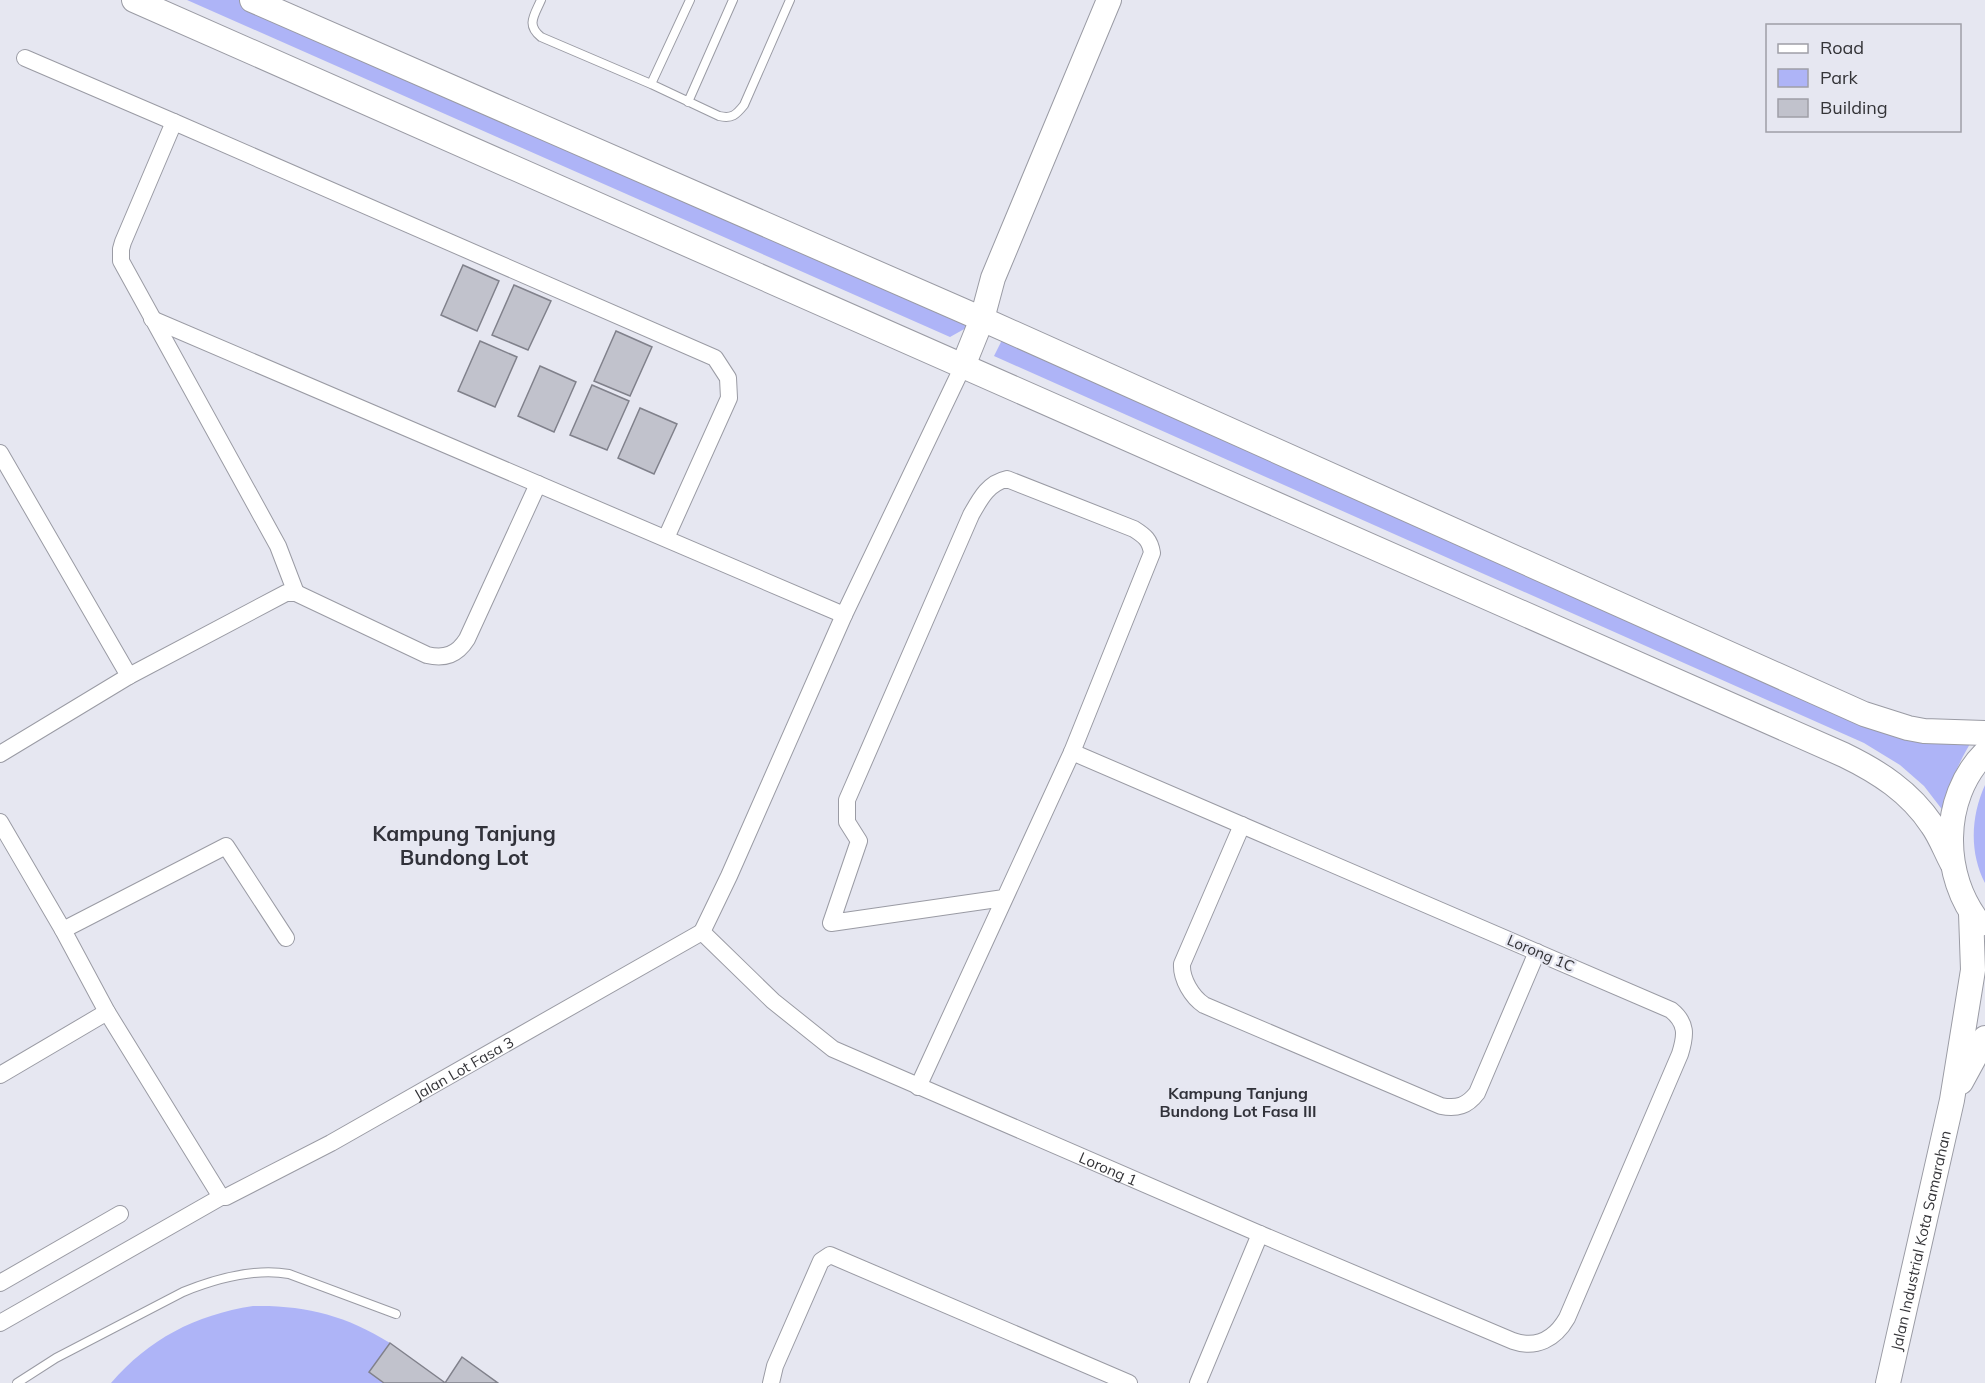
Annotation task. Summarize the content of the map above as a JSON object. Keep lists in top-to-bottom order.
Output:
{
  "streets": {
    "main road": ["Jalan Industrial Kota Samarahan"],
    "street": ["Lorong 1C", "Jalan Lot Fasa 3", "Lorong 1"]
  },
  "crossings": [
    ["Lorong 1C", "Lorong 1"],
    ["Jalan Lot Fasa 3", "Lorong 1"]
  ],
  "districts": ["Kampung Tanjung Bundong Lot", "Kampung Tanjung Bundong Lot Fasa III"],
  "legend": ["Road", "Park", "Building"]
}
